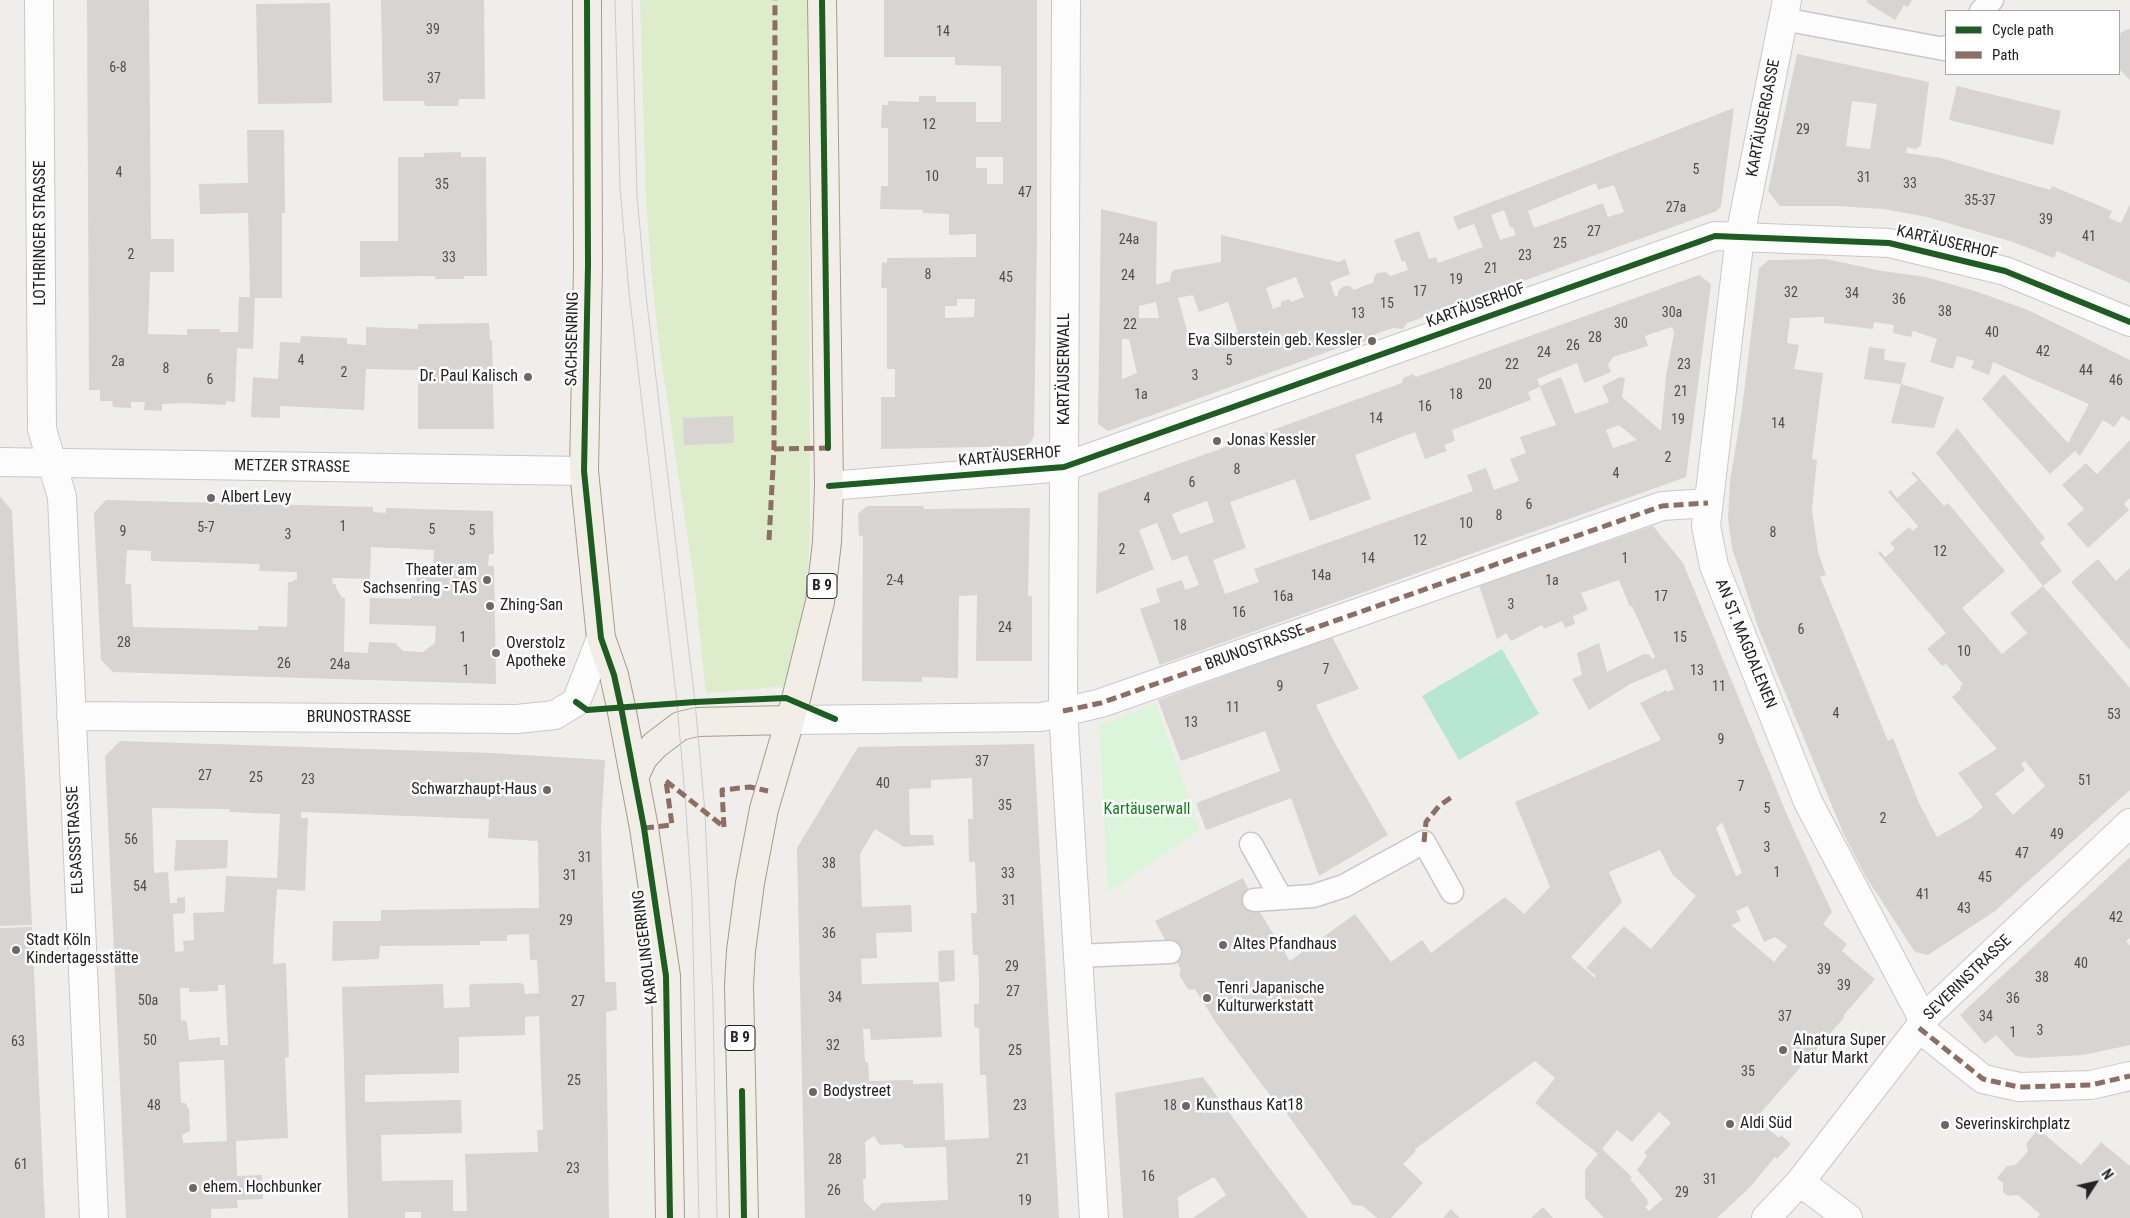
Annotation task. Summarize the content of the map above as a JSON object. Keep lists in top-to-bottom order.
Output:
{
  "streets": {
    "main road": ["SACHSENRING", "B 9", "KAROLINGERRING"],
    "street": [
      "KARTÄUSERGASSE",
      "LOTHRINGER STRASSE",
      "KARTÄUSERHOF",
      "KARTÄUSERWALL",
      "METZER STRASSE",
      "AN ST. MAGDALENEN",
      "BRUNOSTRASSE",
      "ELSASSSTRASSE",
      "SEVERINSTRASSE"
    ]
  },
  "crossings": [
    ["KARTÄUSERGASSE", "KARTÄUSERHOF"],
    ["KARTÄUSERGASSE", "AN ST. MAGDALENEN"],
    ["LOTHRINGER STRASSE", "METZER STRASSE"],
    ["LOTHRINGER STRASSE", "ELSASSSTRASSE"],
    ["KARTÄUSERHOF", "KARTÄUSERWALL"],
    ["KARTÄUSERHOF", "B 9"],
    ["KARTÄUSERHOF", "AN ST. MAGDALENEN"],
    ["SACHSENRING", "METZER STRASSE"],
    ["SACHSENRING", "BRUNOSTRASSE"],
    ["SACHSENRING", "KAROLINGERRING"],
    ["KARTÄUSERWALL", "BRUNOSTRASSE"],
    ["METZER STRASSE", "ELSASSSTRASSE"],
    ["B 9", "BRUNOSTRASSE"],
    ["AN ST. MAGDALENEN", "BRUNOSTRASSE"],
    ["AN ST. MAGDALENEN", "SEVERINSTRASSE"],
    ["BRUNOSTRASSE", "ELSASSSTRASSE"]
  ],
  "parks": ["Kartäuserwall"],
  "places": [
    "Eva Silberstein geb. Kessler",
    "Dr. Paul Kalisch",
    "Jonas Kessler",
    "Albert Levy",
    "Theater am Sachsenring - TAS",
    "Zhing-San",
    "Overstolz Apotheke",
    "Schwarzhaupt-Haus",
    "Altes Pfandhaus",
    "Stadt Köln Kindertagesstätte",
    "Tenri Japanische Kulturwerkstatt",
    "Alnatura Super Natur Markt",
    "Bodystreet",
    "Kunsthaus Kat18",
    "Aldi Süd",
    "Severinskirchplatz",
    "ehem. Hochbunker"
  ],
  "house_numbers": [
    "39",
    "14",
    "6-8",
    "37",
    "12",
    "29",
    "5",
    "4",
    "10",
    "31",
    "33",
    "35",
    "47",
    "35-37",
    "27a",
    "39",
    "27",
    "41",
    "24a",
    "25",
    "2",
    "23",
    "33",
    "21",
    "8",
    "24",
    "45",
    "19",
    "17",
    "32",
    "34",
    "36",
    "15",
    "38",
    "30a",
    "13",
    "30",
    "22",
    "40",
    "28",
    "26",
    "42",
    "24",
    "4",
    "5",
    "2a",
    "22",
    "23",
    "8",
    "44",
    "2",
    "3",
    "6",
    "46",
    "20",
    "21",
    "1a",
    "18",
    "16",
    "14",
    "19",
    "14",
    "2",
    "8",
    "4",
    "6",
    "4",
    "6",
    "8",
    "10",
    "1",
    "5-7",
    "5",
    "5",
    "9",
    "8",
    "3",
    "12",
    "2",
    "12",
    "14",
    "1",
    "14a",
    "2-4",
    "1a",
    "16a",
    "17",
    "3",
    "16",
    "18",
    "24",
    "6",
    "1",
    "15",
    "28",
    "10",
    "26",
    "24a",
    "7",
    "1",
    "13",
    "9",
    "11",
    "11",
    "4",
    "53",
    "13",
    "9",
    "37",
    "27",
    "25",
    "23",
    "51",
    "40",
    "7",
    "35",
    "5",
    "2",
    "49",
    "56",
    "3",
    "47",
    "31",
    "38",
    "1",
    "33",
    "31",
    "45",
    "54",
    "41",
    "31",
    "43",
    "42",
    "29",
    "36",
    "40",
    "29",
    "39",
    "38",
    "39",
    "27",
    "34",
    "36",
    "50a",
    "27",
    "37",
    "34",
    "3",
    "1",
    "50",
    "63",
    "32",
    "25",
    "35",
    "25",
    "48",
    "23",
    "18",
    "28",
    "21",
    "61",
    "23",
    "16",
    "31",
    "26",
    "29",
    "19"
  ],
  "legend": ["Cycle path", "Path"],
  "north": "top right"
}
